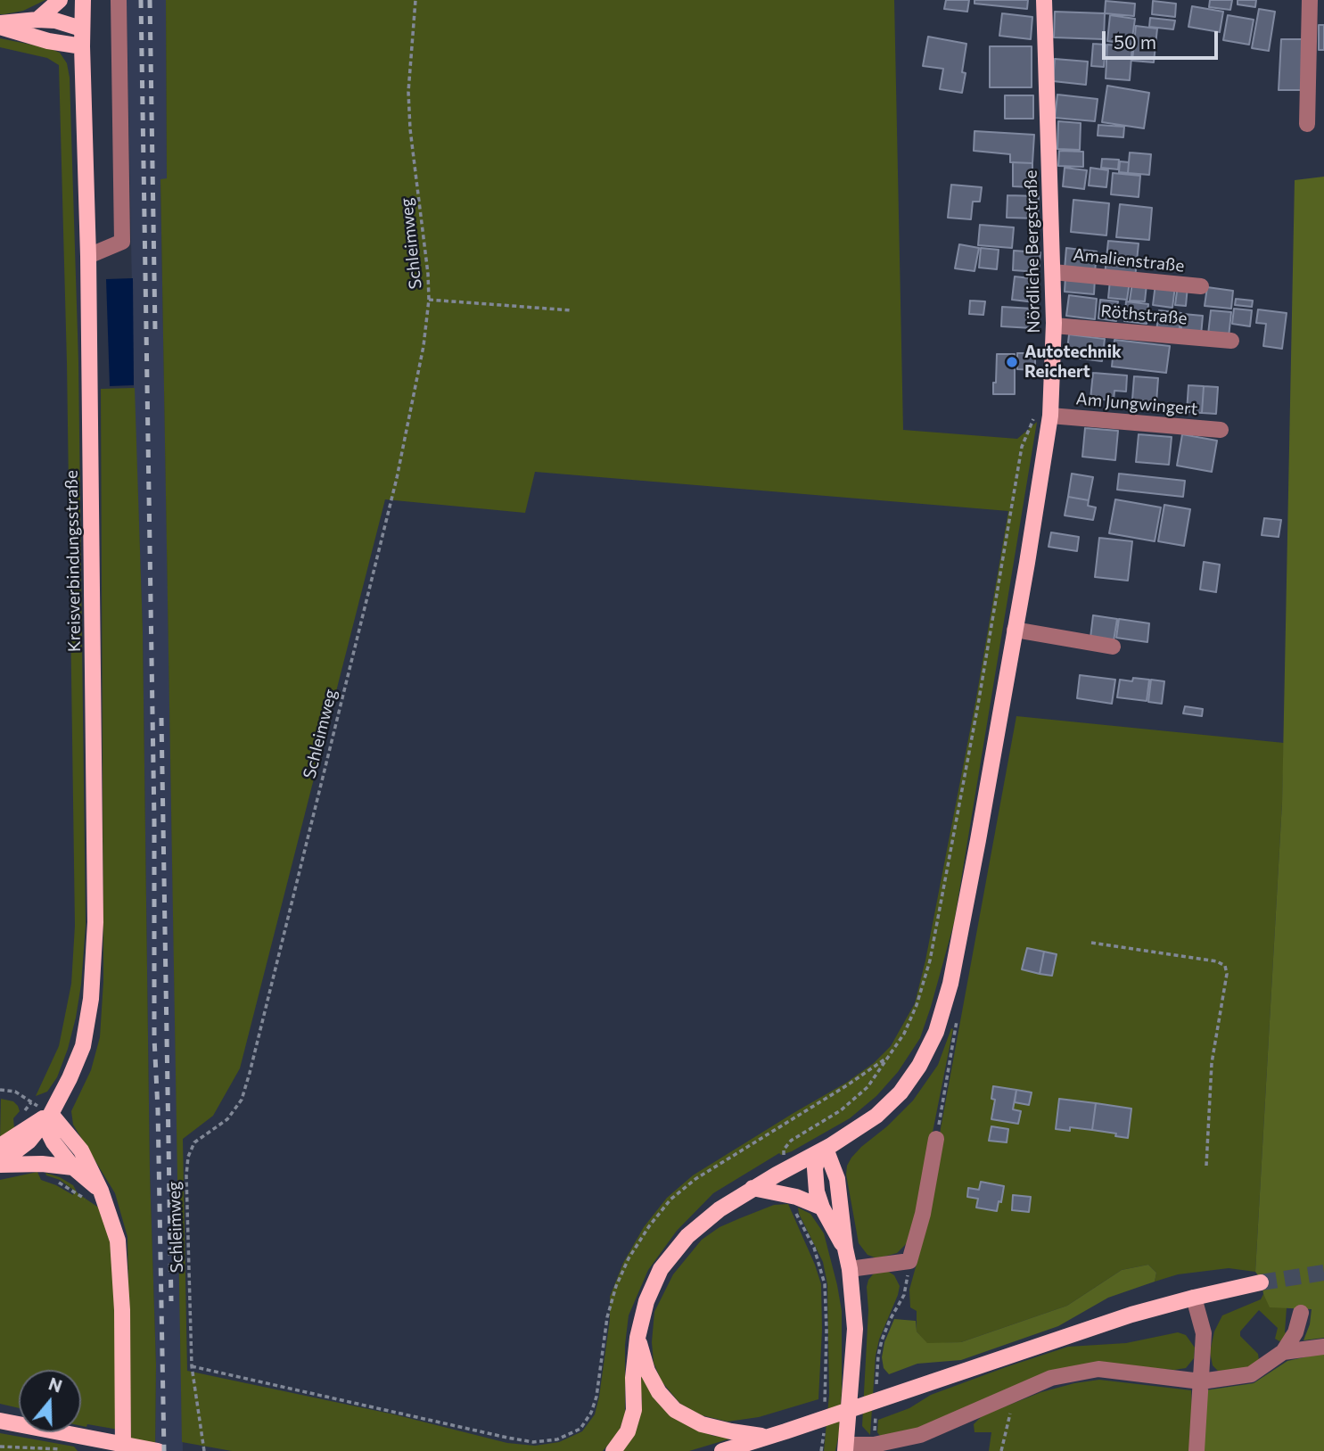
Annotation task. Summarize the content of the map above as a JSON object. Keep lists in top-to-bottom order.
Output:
{
  "streets": {
    "main road": ["Nördliche Bergstraße", "Kreisverbindungsstraße"],
    "street": ["Amalienstraße", "Röthstraße", "Am Jungwingert"],
    "path": ["Schleimweg"]
  },
  "crossings": [
    ["Nördliche Bergstraße", "Amalienstraße"],
    ["Nördliche Bergstraße", "Röthstraße"],
    ["Nördliche Bergstraße", "Am Jungwingert"]
  ],
  "places": ["Autotechnik Reichert"],
  "scale_bar": "50 m",
  "north": "top"
}
